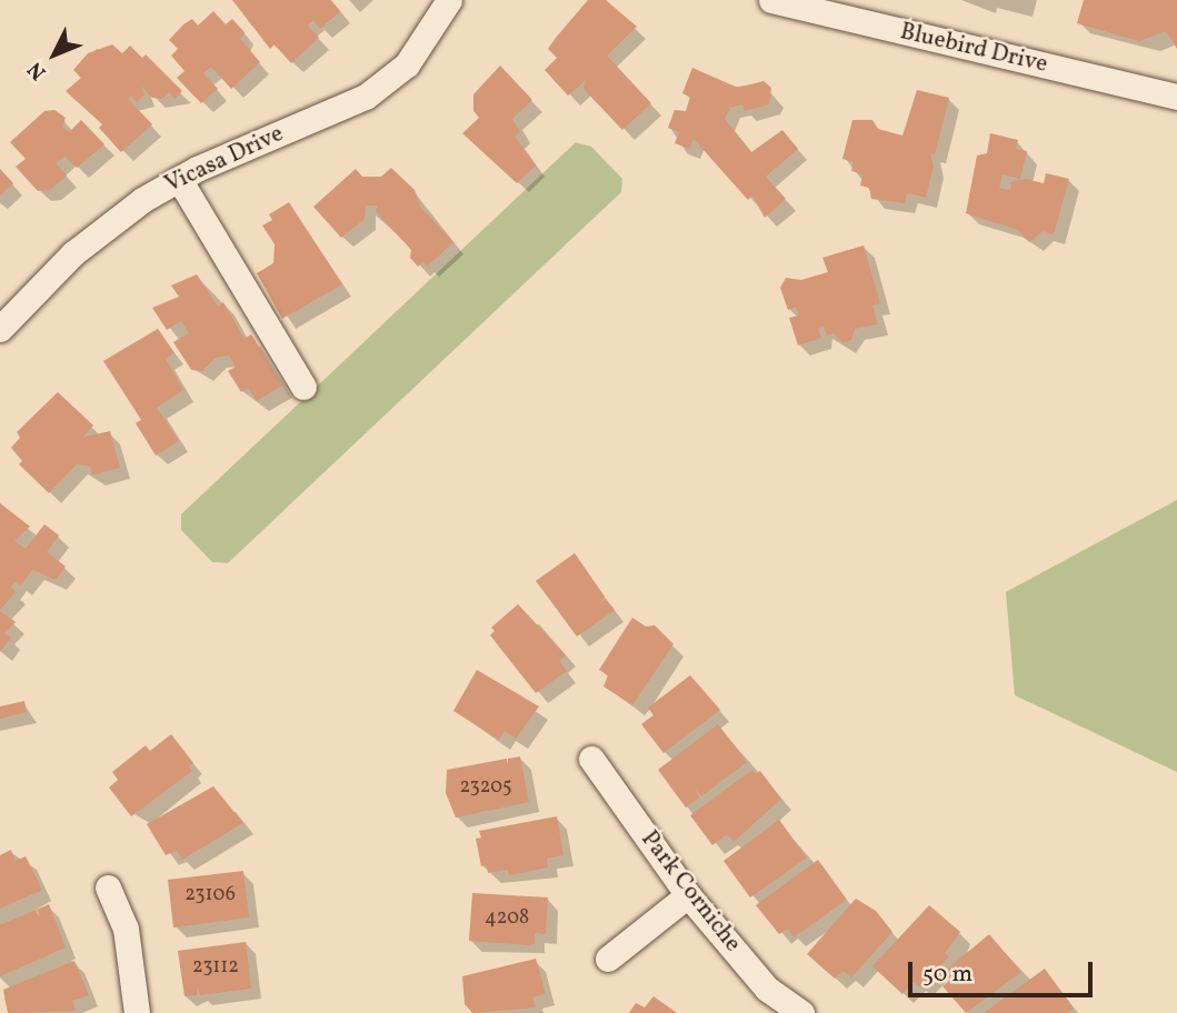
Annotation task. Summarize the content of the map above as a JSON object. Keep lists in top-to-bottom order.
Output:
{
  "streets": {
    "street": ["Bluebird Drive", "Vicasa Drive", "Park Corniche"]
  },
  "house_numbers": [
    "23205",
    "23106",
    "4208",
    "23112"
  ],
  "scale_bar": "50 m",
  "north": "bottom left"
}
